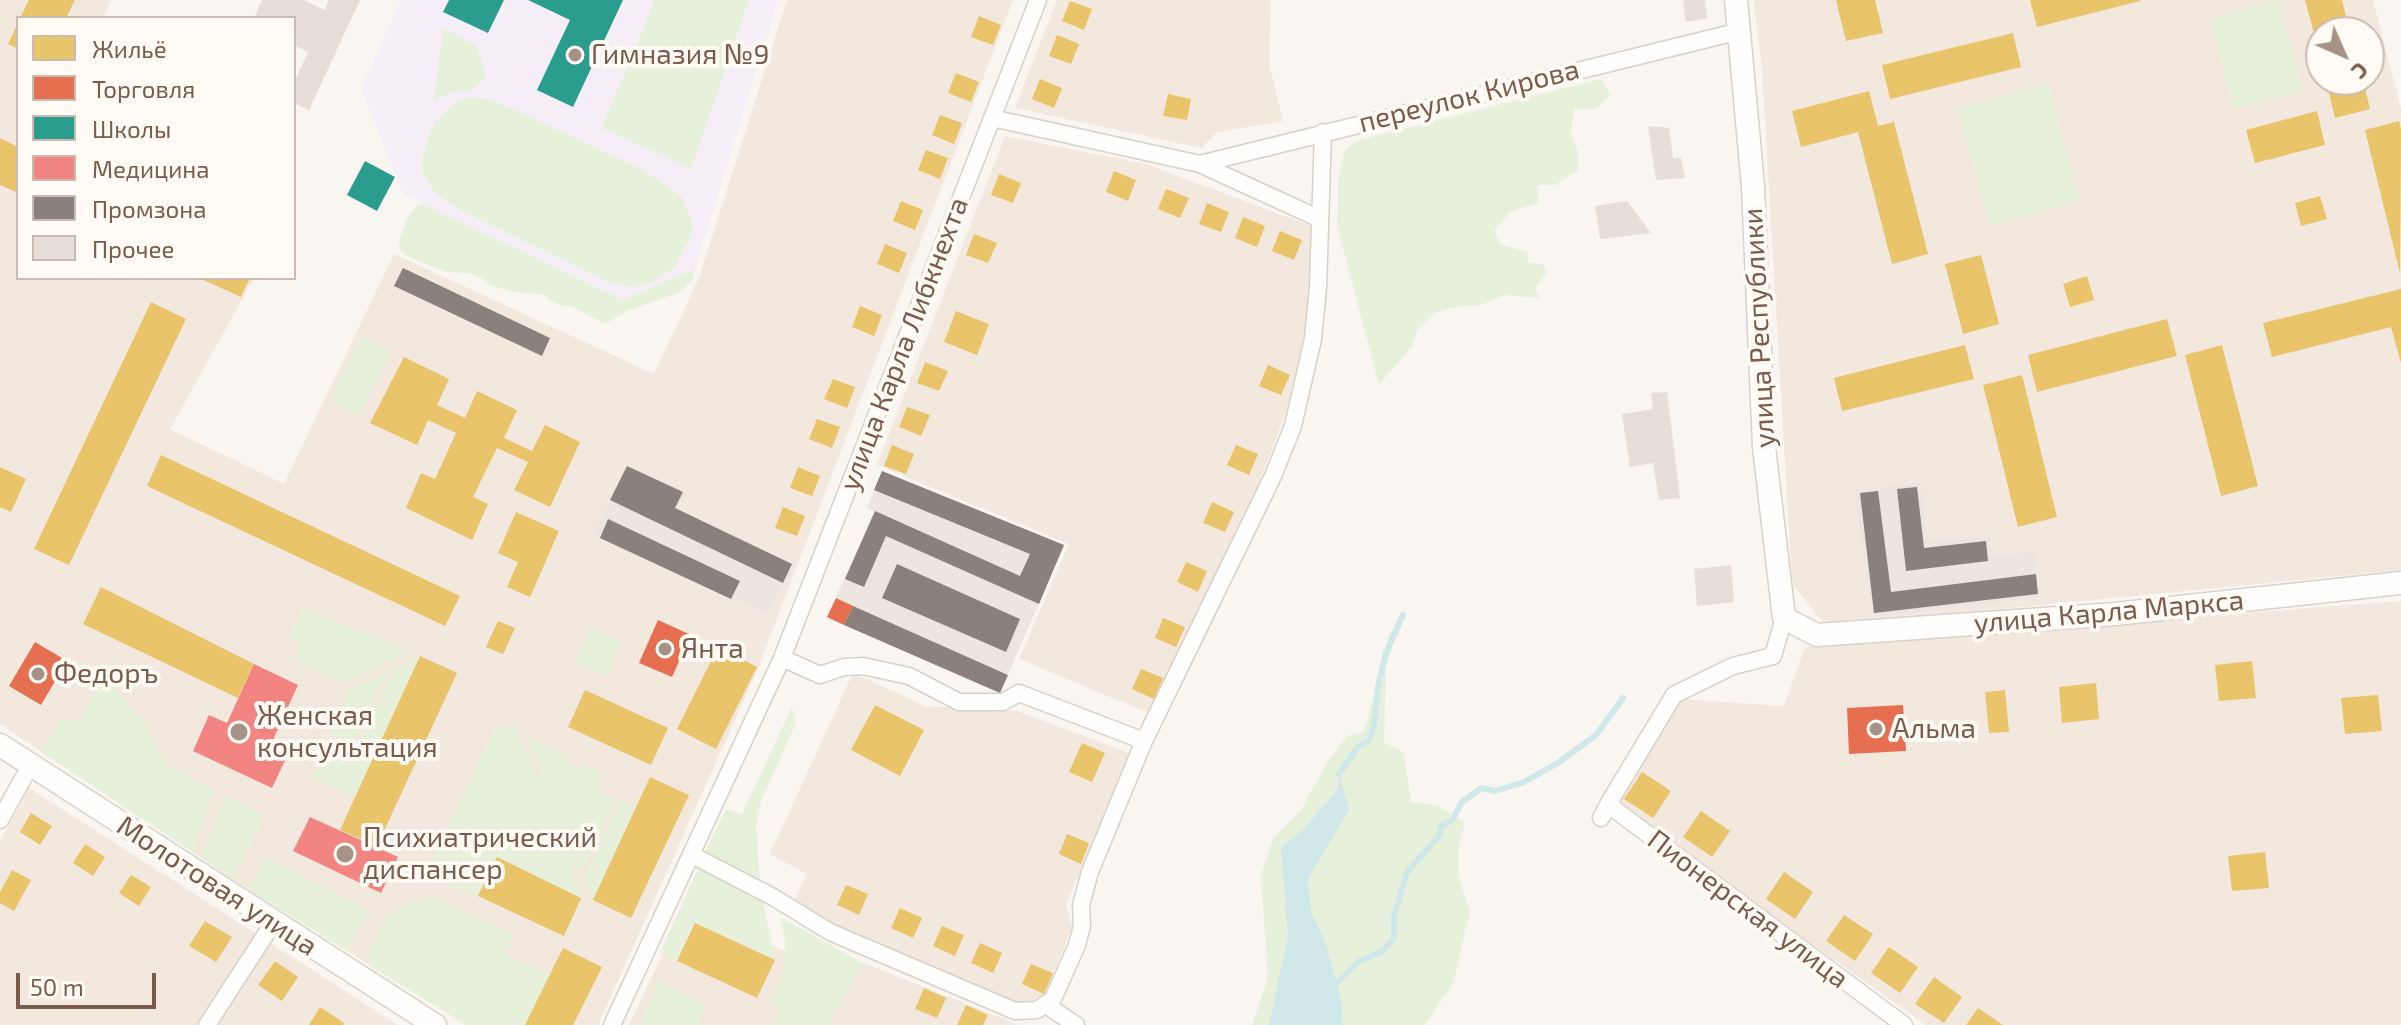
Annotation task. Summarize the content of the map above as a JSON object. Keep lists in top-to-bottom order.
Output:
{
  "streets": {
    "street": [
      "переулок Кирова",
      "улица Республики",
      "улица Карла Либкнехта",
      "улица Карла Маркса",
      "Молотовая улица",
      "Пионерская улица"
    ]
  },
  "crossings": [
    ["переулок Кирова", "улица Республики"],
    ["переулок Кирова", "улица Карла Либкнехта"],
    ["улица Республики", "улица Карла Маркса"]
  ],
  "places": [
    "Гимназия №9",
    "Янта",
    "Федоръ",
    "Альма",
    "Женская консультация",
    "Психиатрический диспансер"
  ],
  "legend": [
    "Жильё",
    "Торговля",
    "Школы",
    "Медицина",
    "Промзона",
    "Прочее"
  ],
  "scale_bar": "50 m",
  "north": "bottom right"
}
